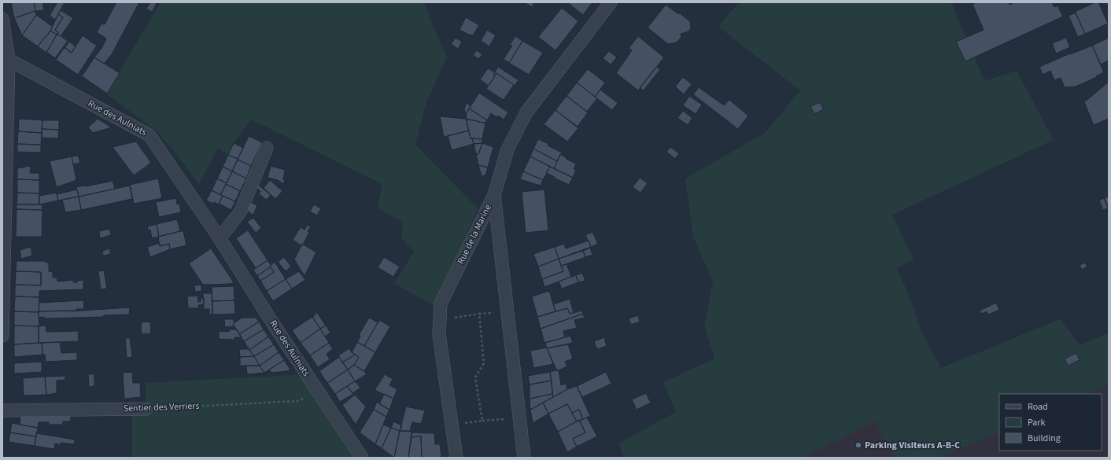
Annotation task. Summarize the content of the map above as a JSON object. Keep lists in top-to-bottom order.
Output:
{
  "streets": {
    "street": ["Rue des Aulniats", "Rue de la Marine", "Sentier des Verriers"]
  },
  "crossings": [
    ["Rue des Aulniats", "Sentier des Verriers"]
  ],
  "places": ["Parking Visiteurs A-B-C"],
  "legend": ["Road", "Park", "Building"]
}
